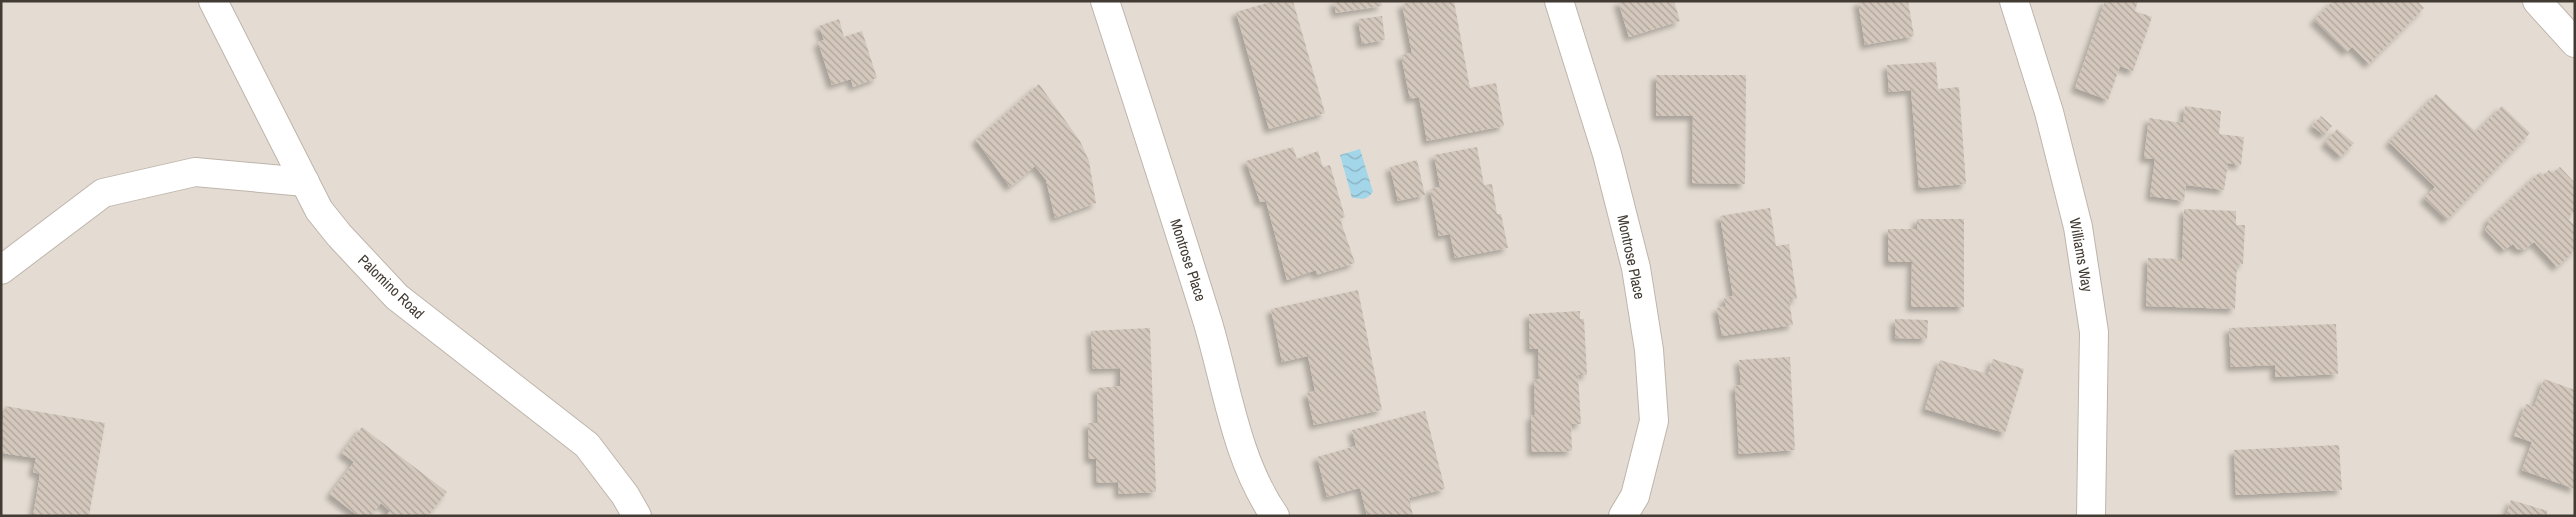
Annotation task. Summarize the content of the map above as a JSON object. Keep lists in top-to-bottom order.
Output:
{
  "streets": {
    "street": ["Williams Way", "Montrose Place", "Palomino Road"]
  }
}
